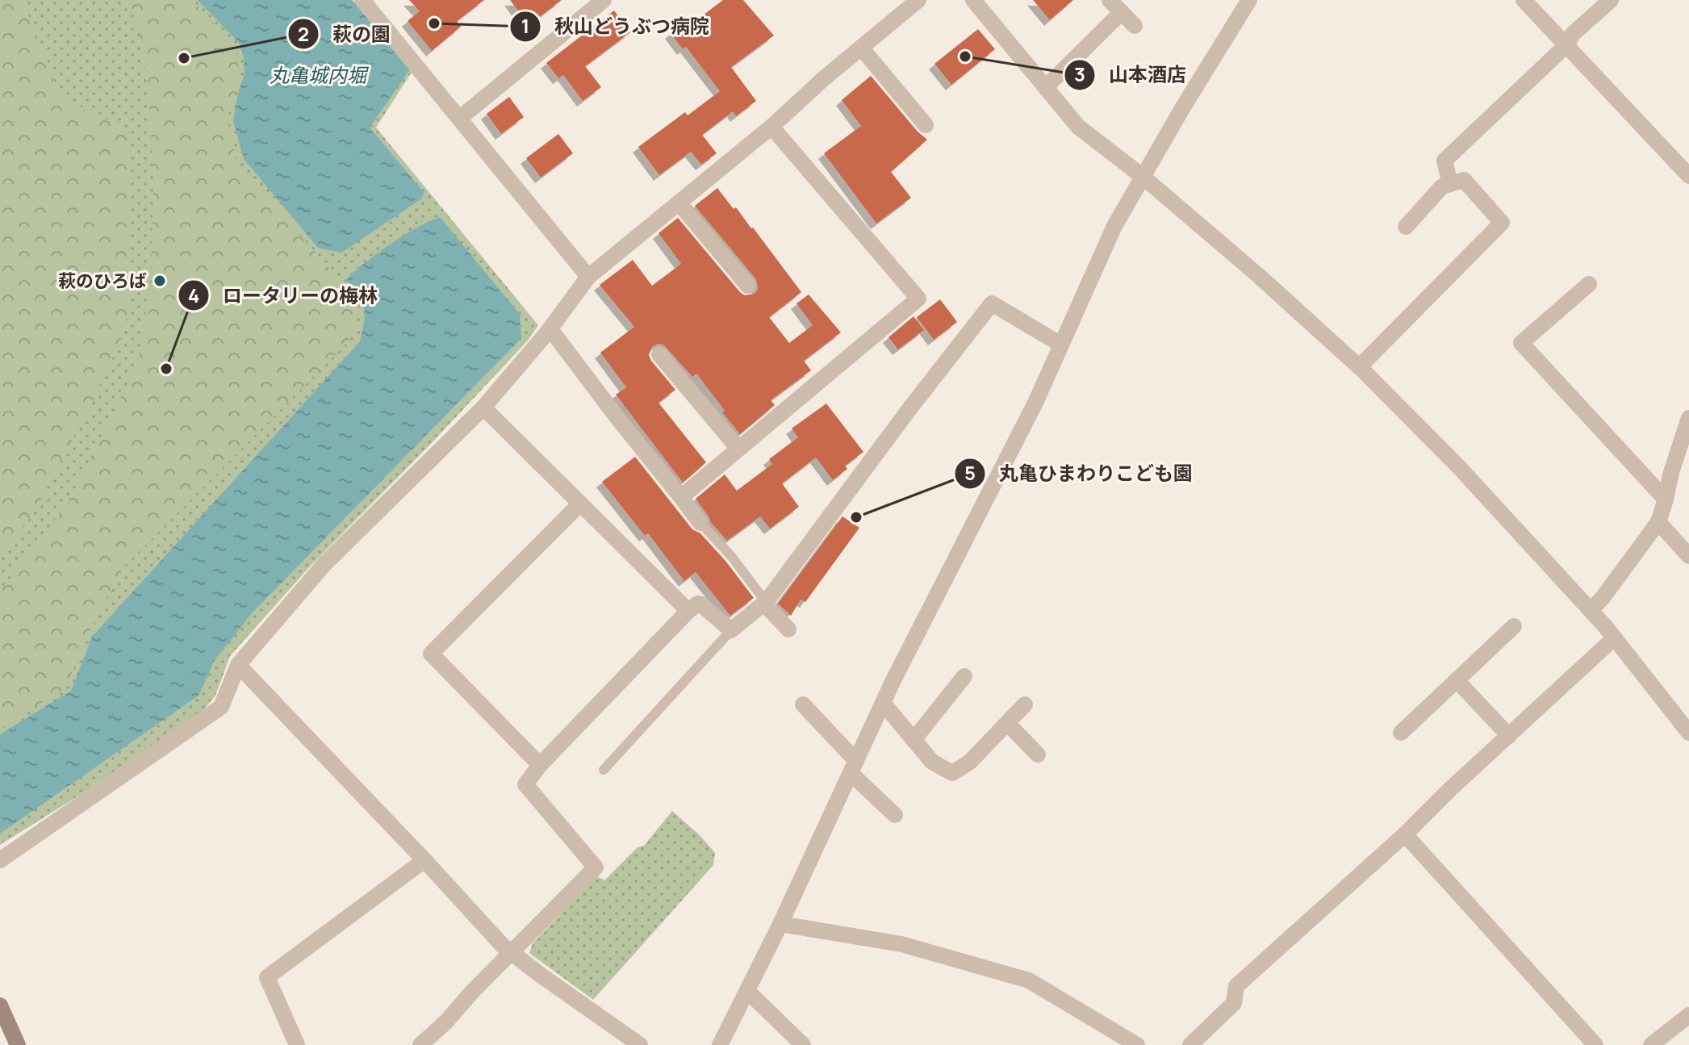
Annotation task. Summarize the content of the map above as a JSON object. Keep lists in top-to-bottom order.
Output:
{
  "water": ["丸亀城内堀"],
  "places": [
    "秋山どうぶつ病院",
    "山本酒店",
    "萩の園",
    "萩のひろば",
    "ロータリーの梅林",
    "丸亀ひまわりこども園"
  ]
}
